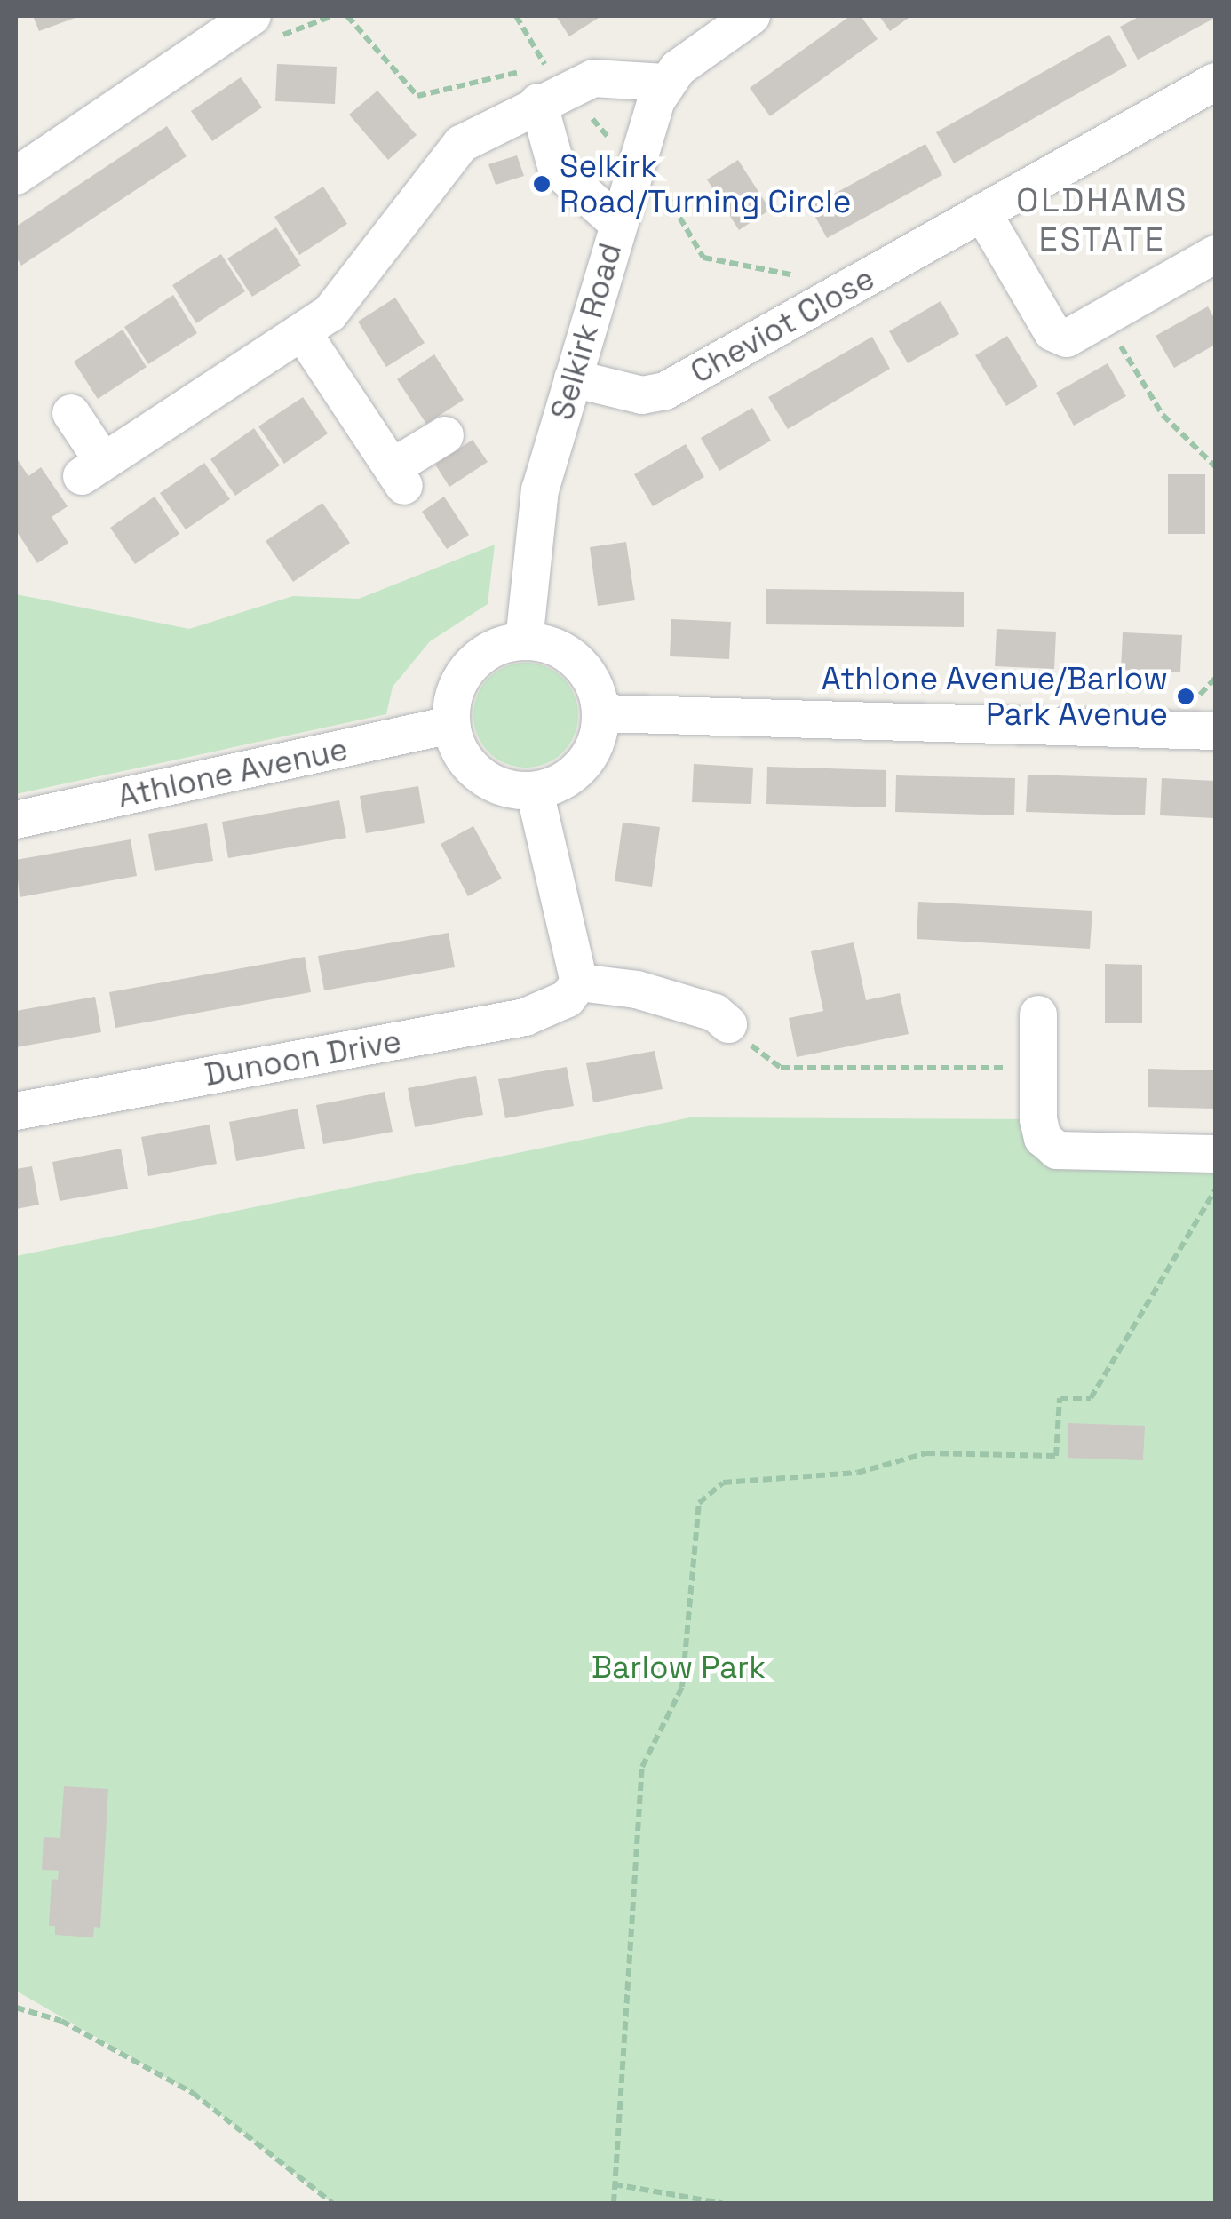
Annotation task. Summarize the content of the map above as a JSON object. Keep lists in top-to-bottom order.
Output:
{
  "streets": {
    "street": [
      "Cheviot Close",
      "Selkirk Road",
      "Athlone Avenue",
      "Dunoon Drive"
    ]
  },
  "crossings": [
    ["Cheviot Close", "Selkirk Road"],
    ["Selkirk Road", "Athlone Avenue"]
  ],
  "districts": ["OLDHAMS ESTATE"],
  "parks": ["Barlow Park"],
  "places": ["Selkirk Road/Turning Circle", "Athlone Avenue/Barlow Park Avenue"]
}
